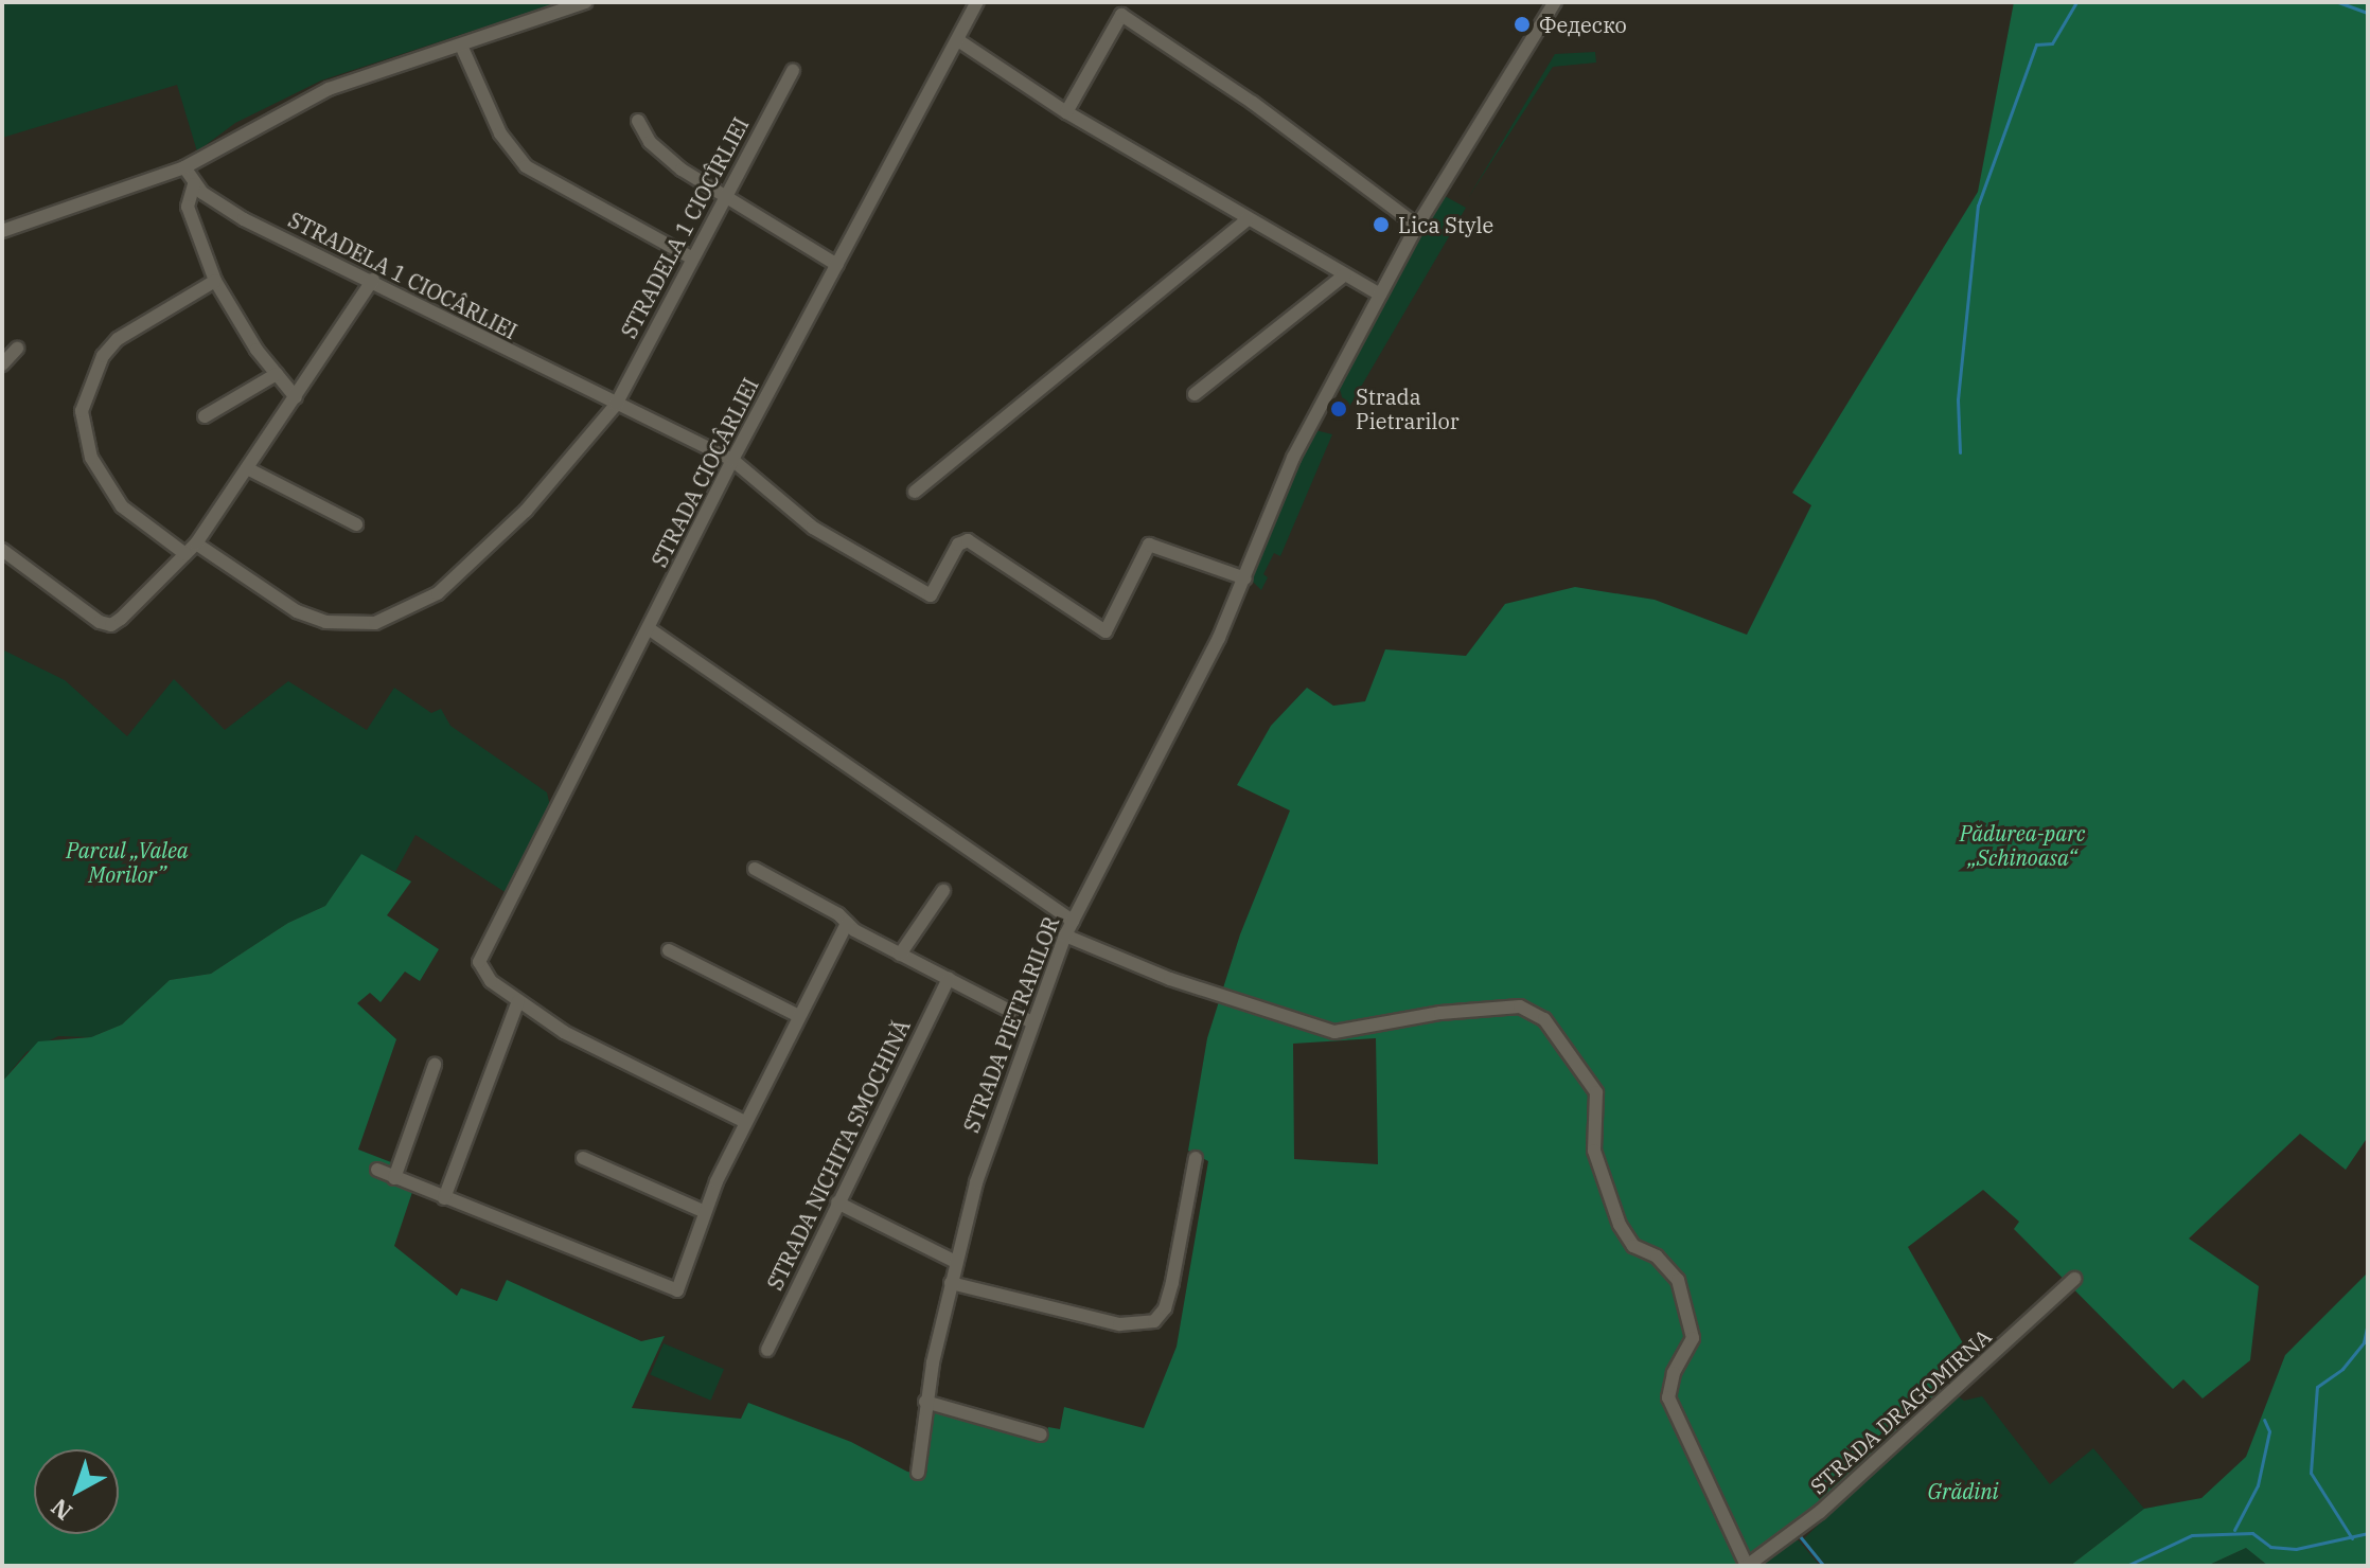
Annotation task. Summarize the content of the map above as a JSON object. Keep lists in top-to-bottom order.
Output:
{
  "streets": {
    "street": [
      "STRADELA 1 CIOCÎRLIEI",
      "STRADELA 1 CIOCÂRLIEI",
      "STRADA CIOCÂRLIEI",
      "STRADA PIETRARILOR",
      "STRADA NICHITA SMOCHINĂ",
      "STRADA DRAGOMIRNA"
    ]
  },
  "crossings": [
    ["STRADELA 1 CIOCÎRLIEI", "STRADELA 1 CIOCÂRLIEI"],
    ["STRADELA 1 CIOCÂRLIEI", "STRADA CIOCÂRLIEI"],
    ["STRADELA 1 CIOCÂRLIEI", "STRADA PIETRARILOR"]
  ],
  "parks": ["Pădurea-parc „Schinoasa“", "Parcul „Valea Morilor”", "Grădini"],
  "places": ["Федеско", "Lica Style", "Strada Pietrarilor"],
  "north": "bottom left"
}
